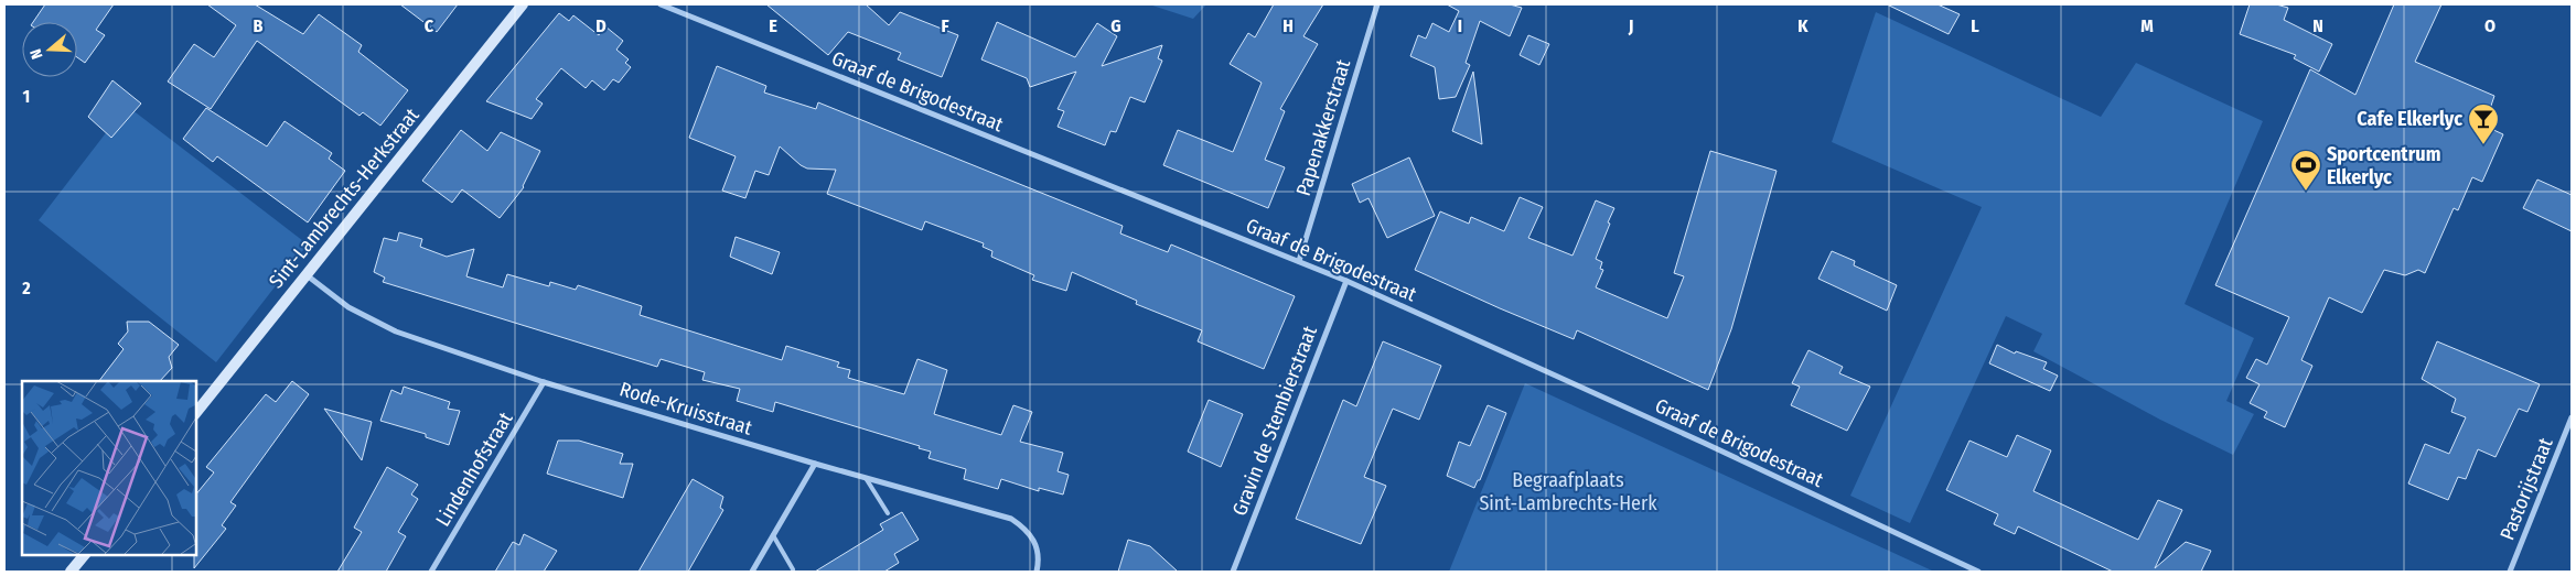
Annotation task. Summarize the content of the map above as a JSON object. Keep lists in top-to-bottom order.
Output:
{
  "streets": {
    "street": [
      "Graaf de Brigodestraat",
      "Papenakkerstraat",
      "Sint-Lambrechts-Herkstraat",
      "Rode-Kruisstraat",
      "Gravin de Stembierstraat",
      "Lindenhofstraat",
      "Pastorijstraat"
    ]
  },
  "crossings": [
    ["Graaf de Brigodestraat", "Papenakkerstraat"],
    ["Graaf de Brigodestraat", "Gravin de Stembierstraat"],
    ["Sint-Lambrechts-Herkstraat", "Rode-Kruisstraat"],
    ["Rode-Kruisstraat", "Lindenhofstraat"]
  ],
  "parks": ["Begraafplaats Sint-Lambrechts-Herk"],
  "places": {
    "bar": ["Cafe Elkerlyc"],
    "sports": ["Sportcentrum Elkerlyc"]
  },
  "north": "left",
  "grid": {
    "columns": [
      "B",
      "C",
      "D",
      "E",
      "F",
      "G",
      "H",
      "I",
      "J",
      "K",
      "L",
      "M",
      "N",
      "O"
    ],
    "rows": ["1", "2"]
  }
}
